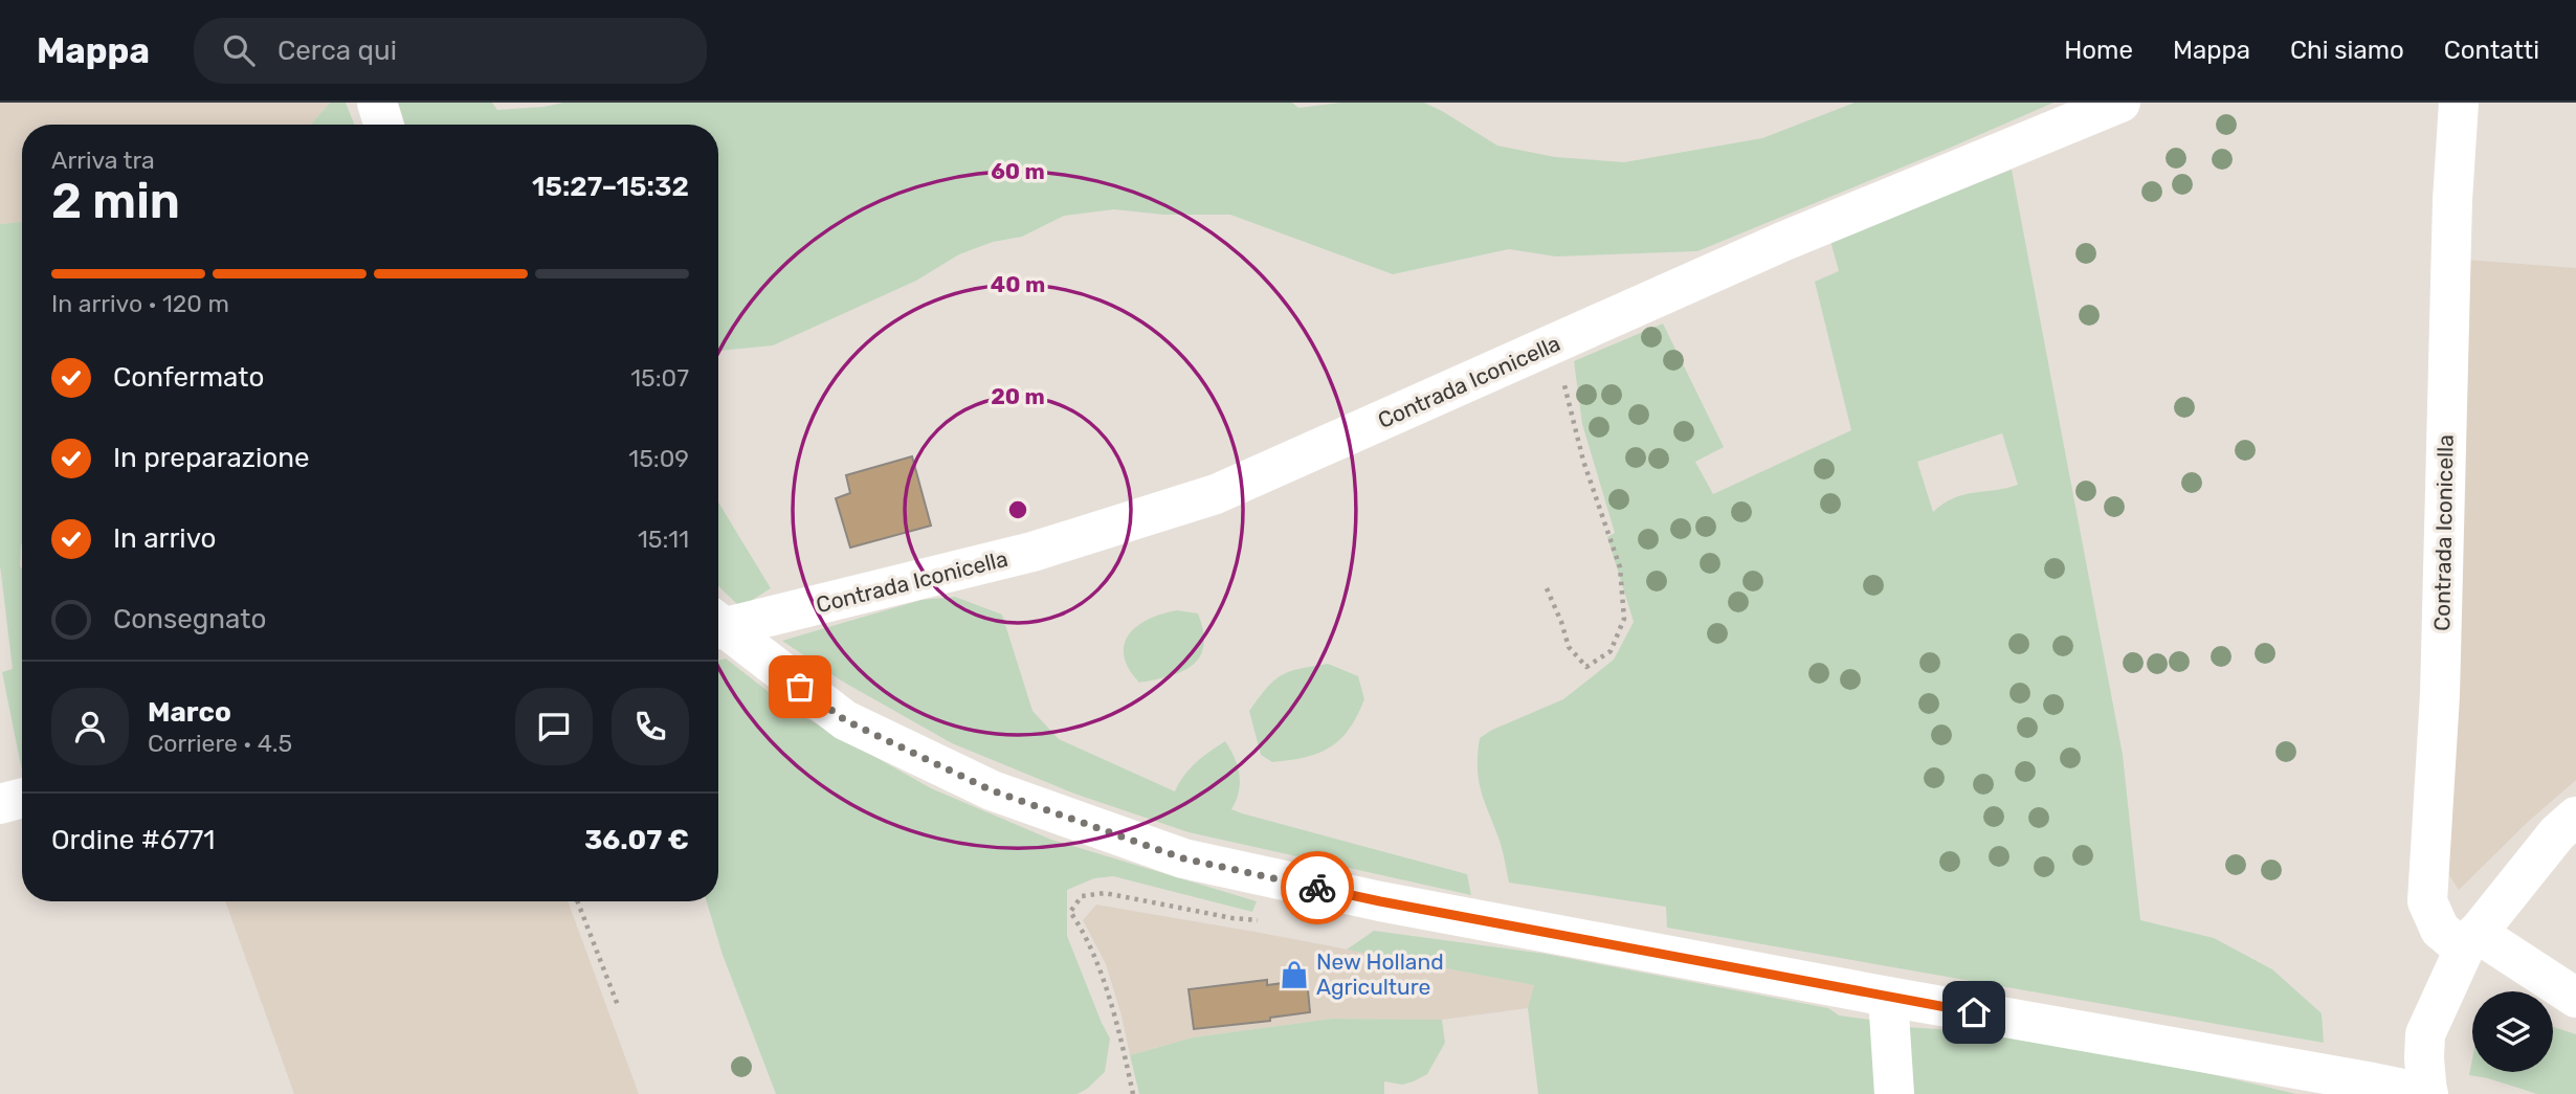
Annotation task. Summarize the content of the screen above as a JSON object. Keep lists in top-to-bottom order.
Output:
{
  "streets": {
    "street": ["Contrada Iconicella"]
  },
  "places": {
    "shop": ["New Holland Agriculture"]
  },
  "page": {
    "header": "Mappa",
    "search": "Cerca qui",
    "nav": [
      "Home",
      "Mappa",
      "Chi siamo",
      "Contatti"
    ],
    "heading": ["2 min", "Arriva tra", "15:27–15:32"],
    "panel": [
      "Marco",
      "Corriere · 4.5",
      "Ordine #6771",
      "36.07 €"
    ],
    "bar": "In arrivo · 120 m",
    "list": [
      ["Confermato", "15:07"],
      ["In preparazione", "15:09"],
      ["In arrivo", "15:11"],
      "Consegnato"
    ]
  },
  "rings": ["60 m", "40 m", "20 m"]
}
